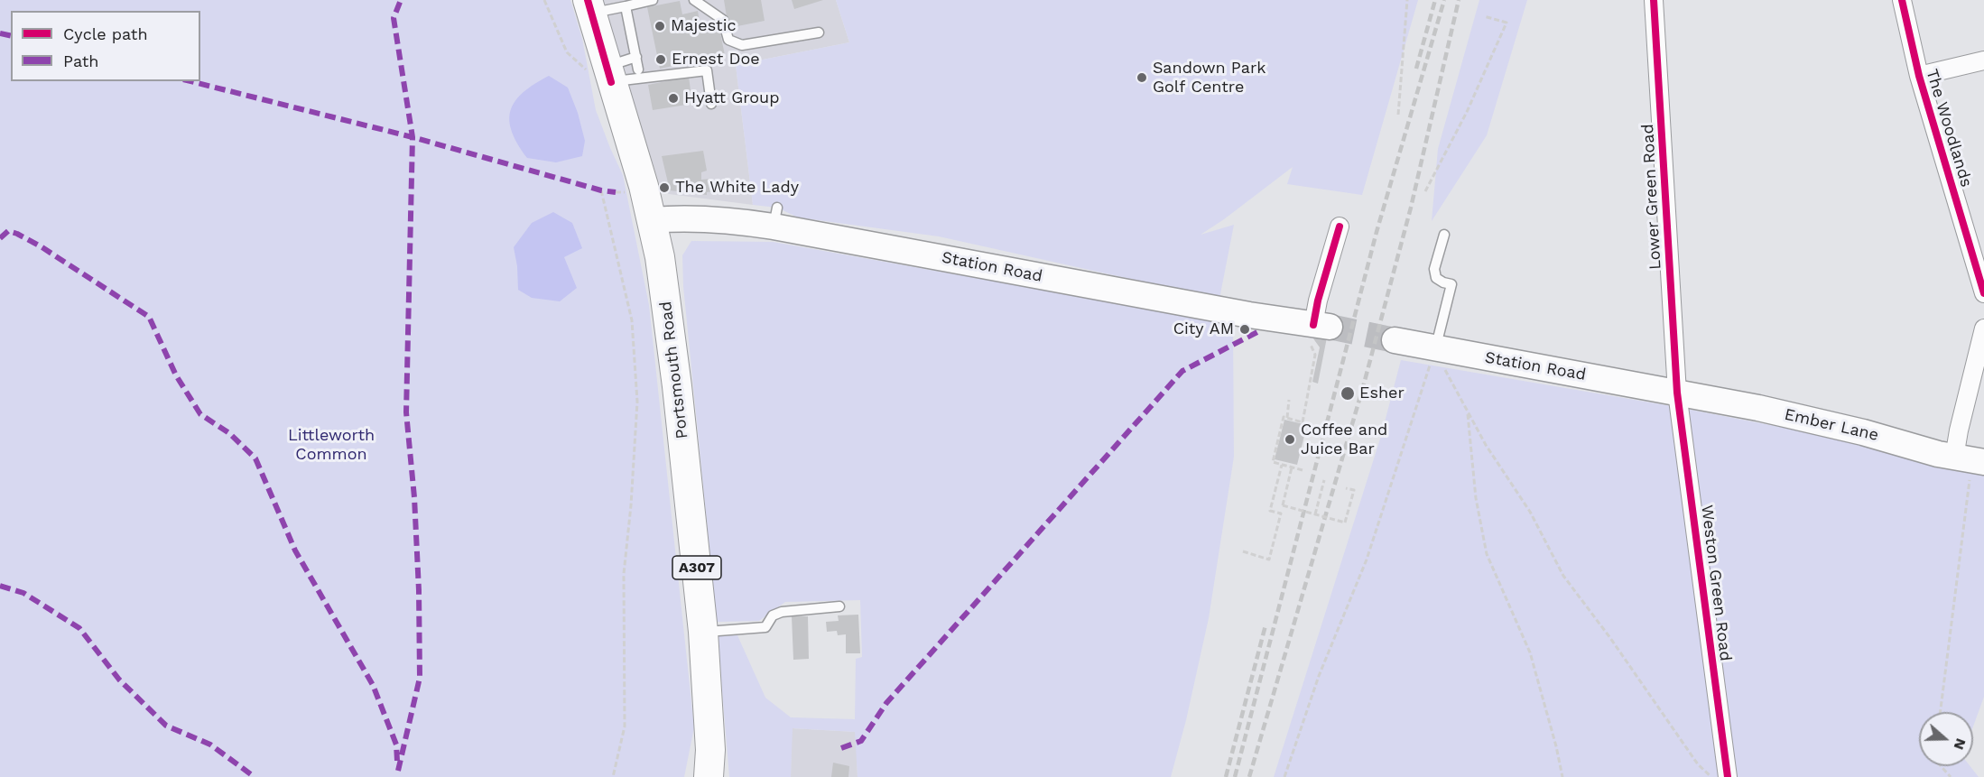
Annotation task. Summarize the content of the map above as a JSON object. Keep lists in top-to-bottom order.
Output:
{
  "streets": {
    "main road": [
      "Station Road",
      "Portsmouth Road",
      "Ember Lane",
      "A307"
    ],
    "street": ["The Woodlands", "Lower Green Road", "Weston Green Road"]
  },
  "crossings": [
    ["Lower Green Road", "Station Road"],
    ["Lower Green Road", "Ember Lane"],
    ["Lower Green Road", "Weston Green Road"],
    ["Station Road", "Portsmouth Road"],
    ["Station Road", "Ember Lane"],
    ["Station Road", "Weston Green Road"],
    ["Ember Lane", "Weston Green Road"]
  ],
  "parks": ["Littleworth Common"],
  "places": [
    "Majestic",
    "Ernest Doe",
    "Sandown Park Golf Centre",
    "Hyatt Group",
    "The White Lady",
    "City AM",
    "Esher",
    "Coffee and Juice Bar"
  ],
  "legend": ["Cycle path", "Path"],
  "north": "right"
}
